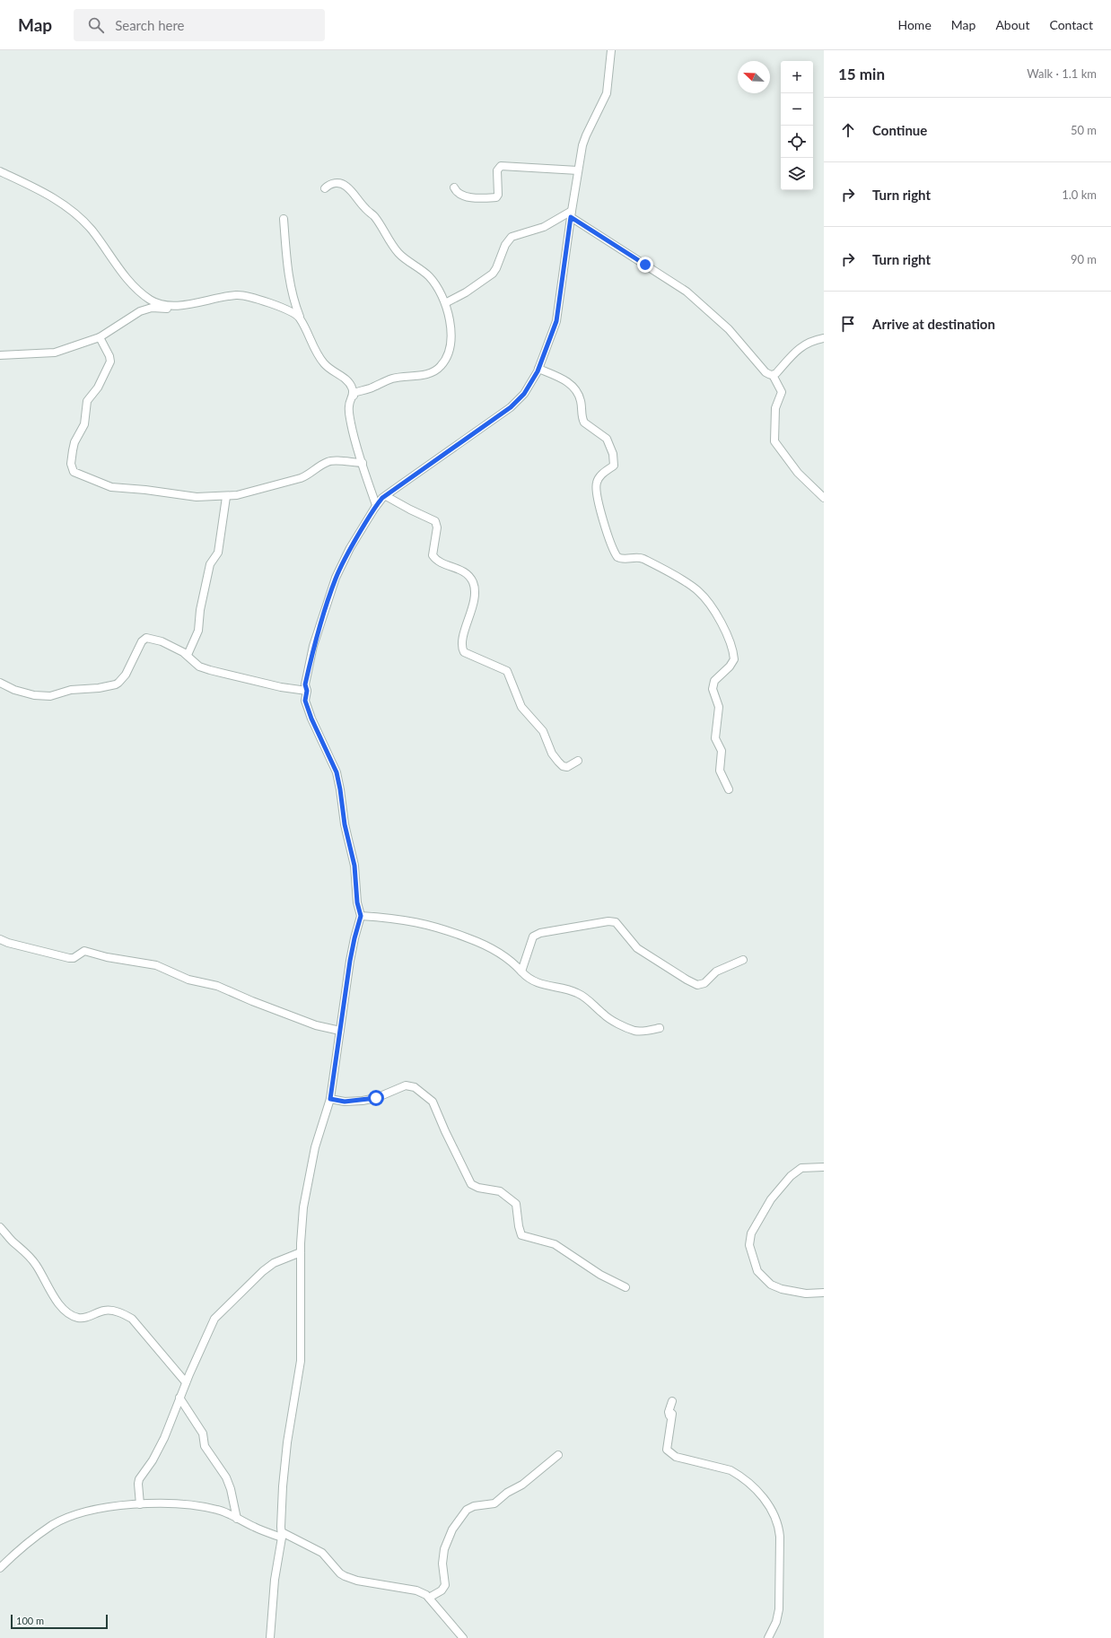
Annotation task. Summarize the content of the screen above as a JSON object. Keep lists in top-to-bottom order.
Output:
{
  "scale_bar": "100 m",
  "north": "top left",
  "page": {
    "header": "Map",
    "search": "Search here",
    "nav": [
      "Home",
      "Map",
      "About",
      "Contact"
    ],
    "heading": ["15 min", "Walk · 1.1 km"],
    "map_buttons": ["+", "−"],
    "list": [
      ["Continue", "50 m"],
      ["Turn right", "1.0 km"],
      ["Turn right", "90 m"],
      "Arrive at destination"
    ],
    "scale": "100 m"
  }
}
